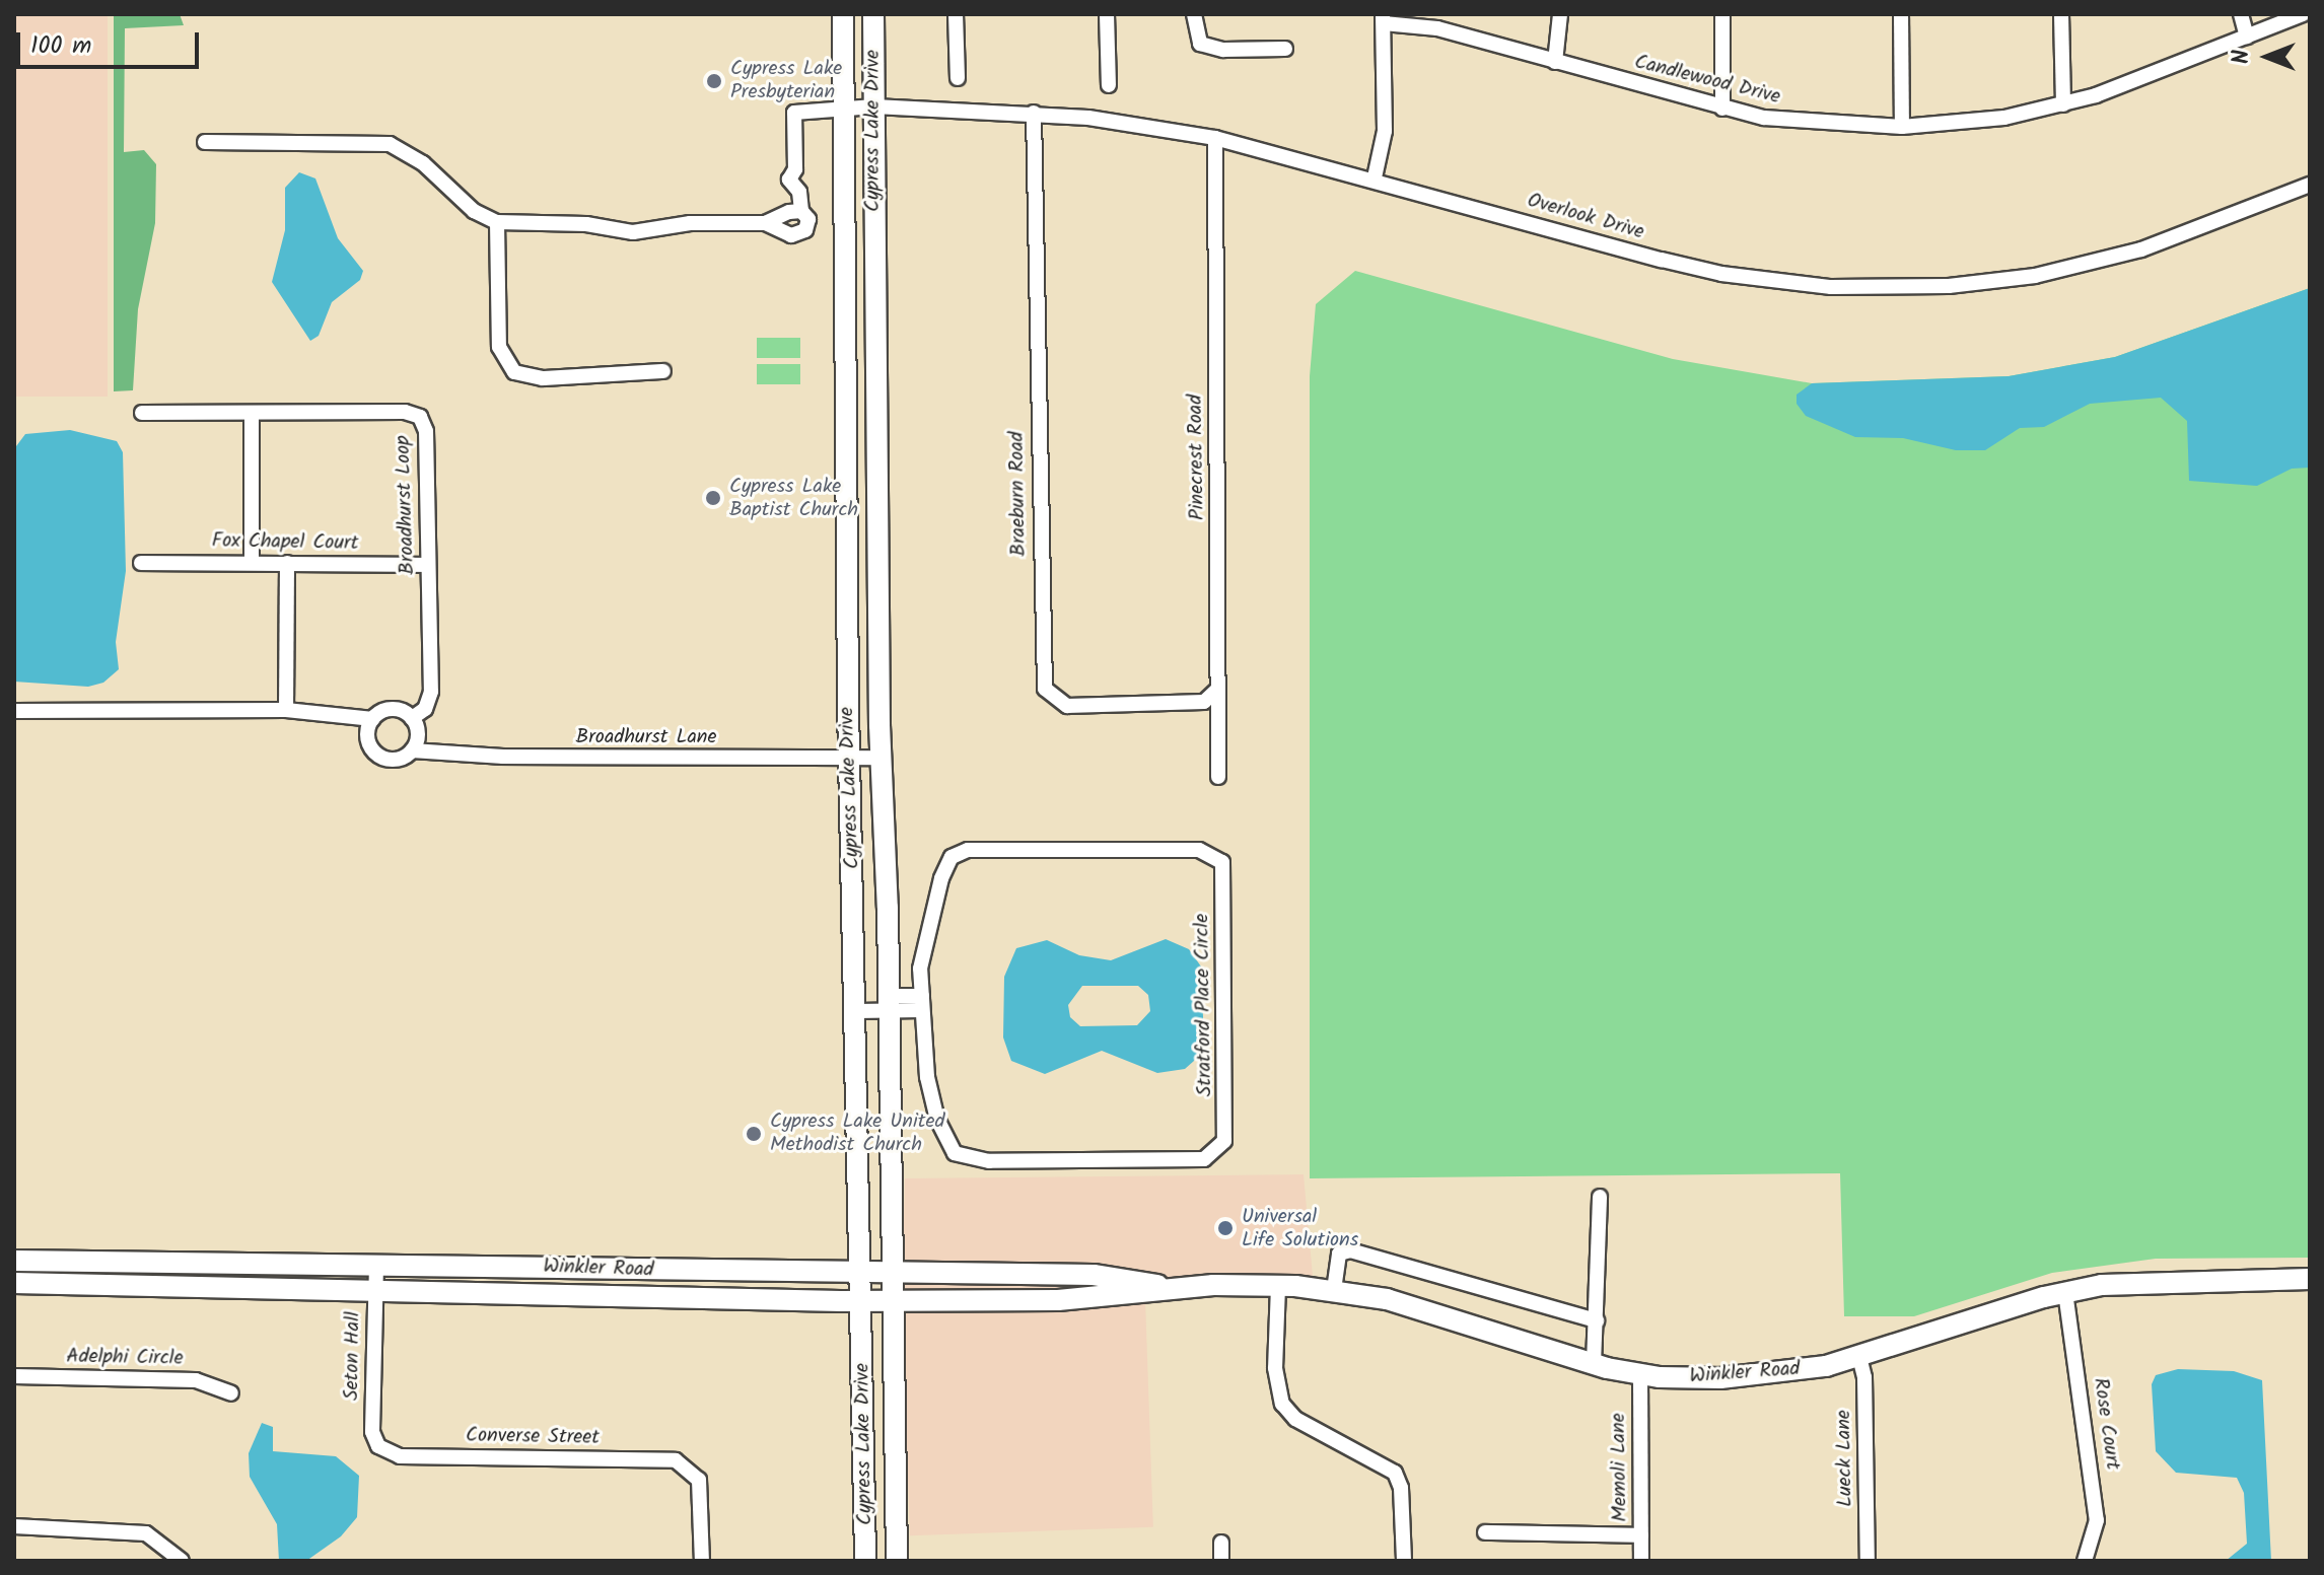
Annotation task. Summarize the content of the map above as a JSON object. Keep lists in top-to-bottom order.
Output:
{
  "streets": {
    "street": [
      "Candlewood Drive",
      "Cypress Lake Drive",
      "Overlook Drive",
      "Pinecrest Road",
      "Braeburn Road",
      "Broadhurst Loop",
      "Fox Chapel Court",
      "Broadhurst Lane",
      "Stratford Place Circle",
      "Winkler Road",
      "Seton Hall",
      "Adelphi Circle",
      "Rose Court",
      "Converse Street",
      "Lueck Lane",
      "Memoli Lane"
    ]
  },
  "crossings": [
    ["Cypress Lake Drive", "Overlook Drive"],
    ["Cypress Lake Drive", "Broadhurst Lane"],
    ["Cypress Lake Drive", "Winkler Road"],
    ["Overlook Drive", "Pinecrest Road"],
    ["Overlook Drive", "Braeburn Road"],
    ["Pinecrest Road", "Braeburn Road"],
    ["Broadhurst Loop", "Fox Chapel Court"],
    ["Broadhurst Loop", "Broadhurst Lane"],
    ["Winkler Road", "Seton Hall"],
    ["Winkler Road", "Rose Court"],
    ["Winkler Road", "Lueck Lane"],
    ["Winkler Road", "Memoli Lane"],
    ["Seton Hall", "Converse Street"]
  ],
  "places": [
    "Cypress Lake Presbyterian",
    "Cypress Lake Baptist Church",
    "Cypress Lake United Methodist Church",
    "Universal Life Solutions"
  ],
  "scale_bar": "100 m",
  "north": "left"
}
